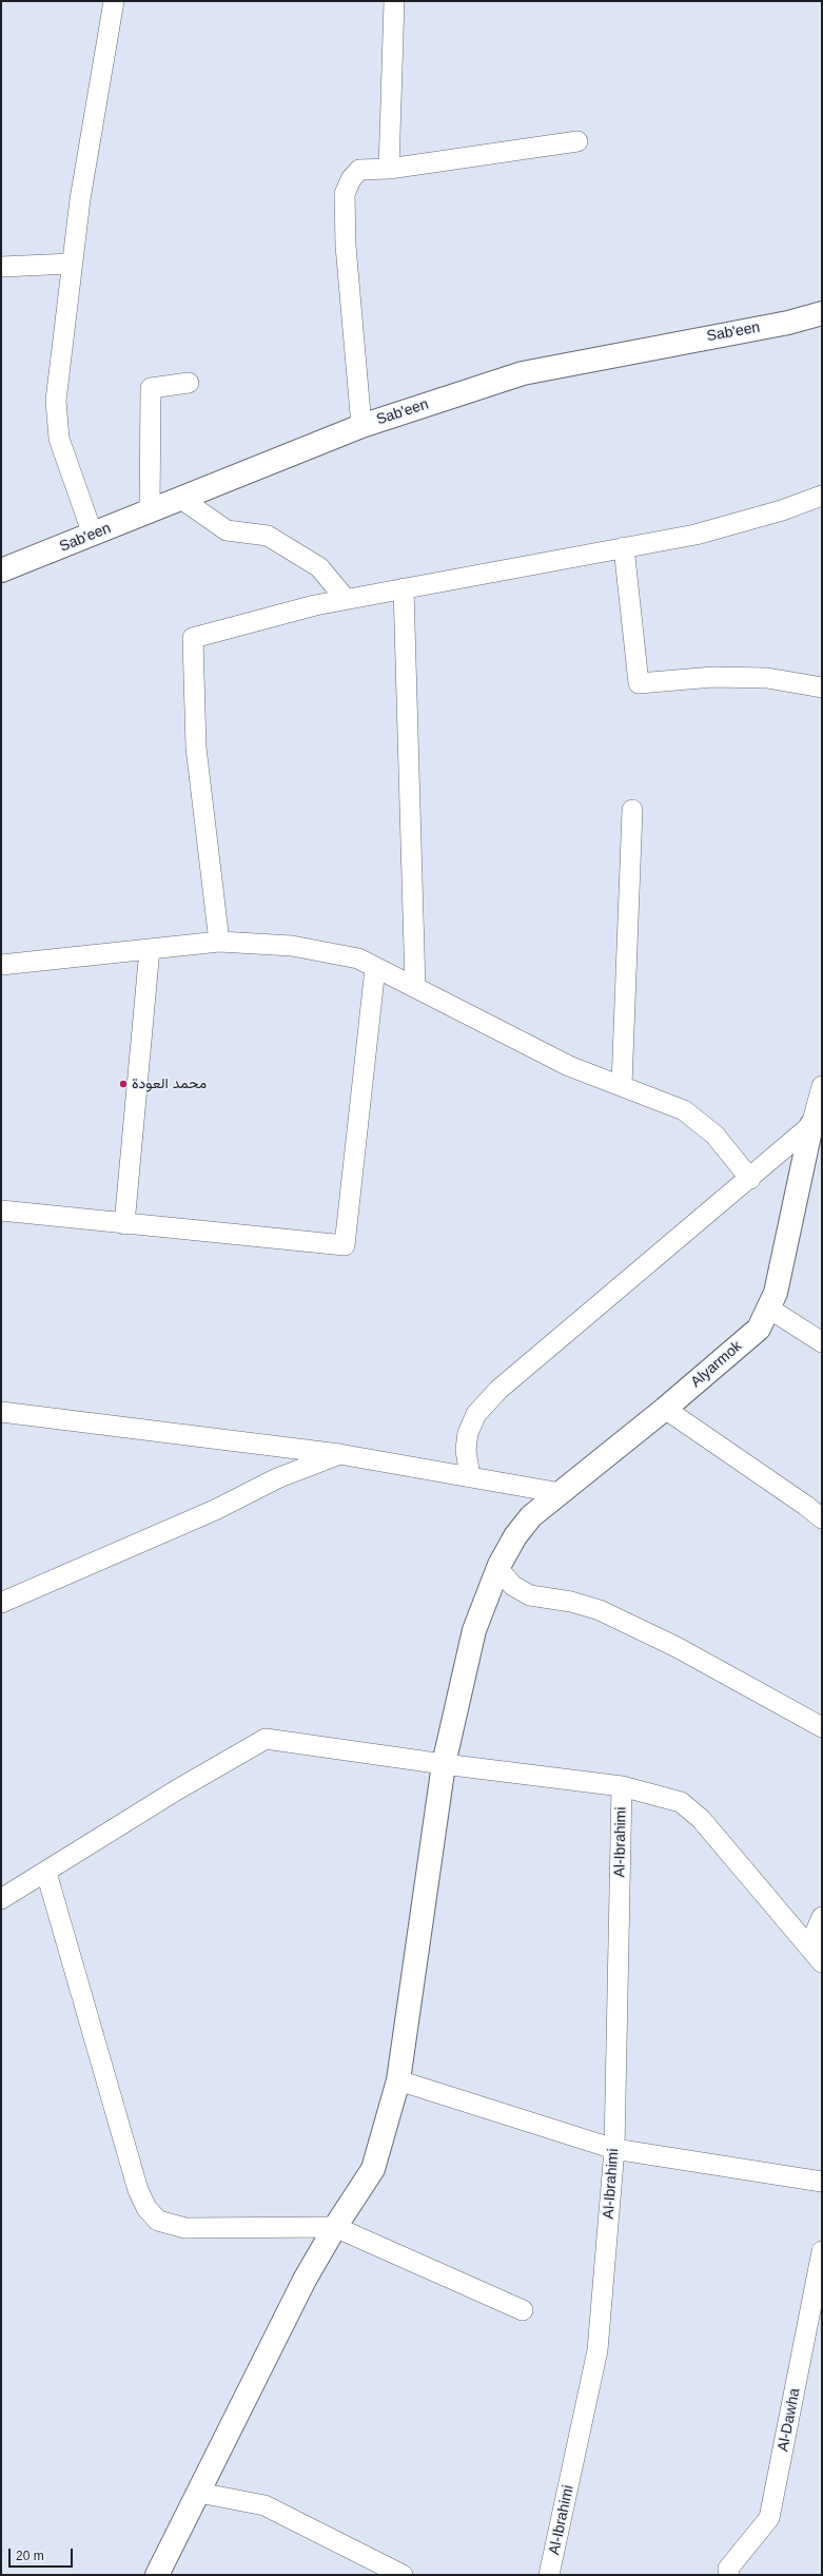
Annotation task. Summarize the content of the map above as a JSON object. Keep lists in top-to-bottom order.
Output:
{
  "streets": {
    "street": [
      "Sab'een",
      "Alyarmok",
      "Al-Ibrahimi",
      "Al-Dawha"
    ]
  },
  "places": ["محمد العودة"],
  "scale_bar": "20 m"
}
